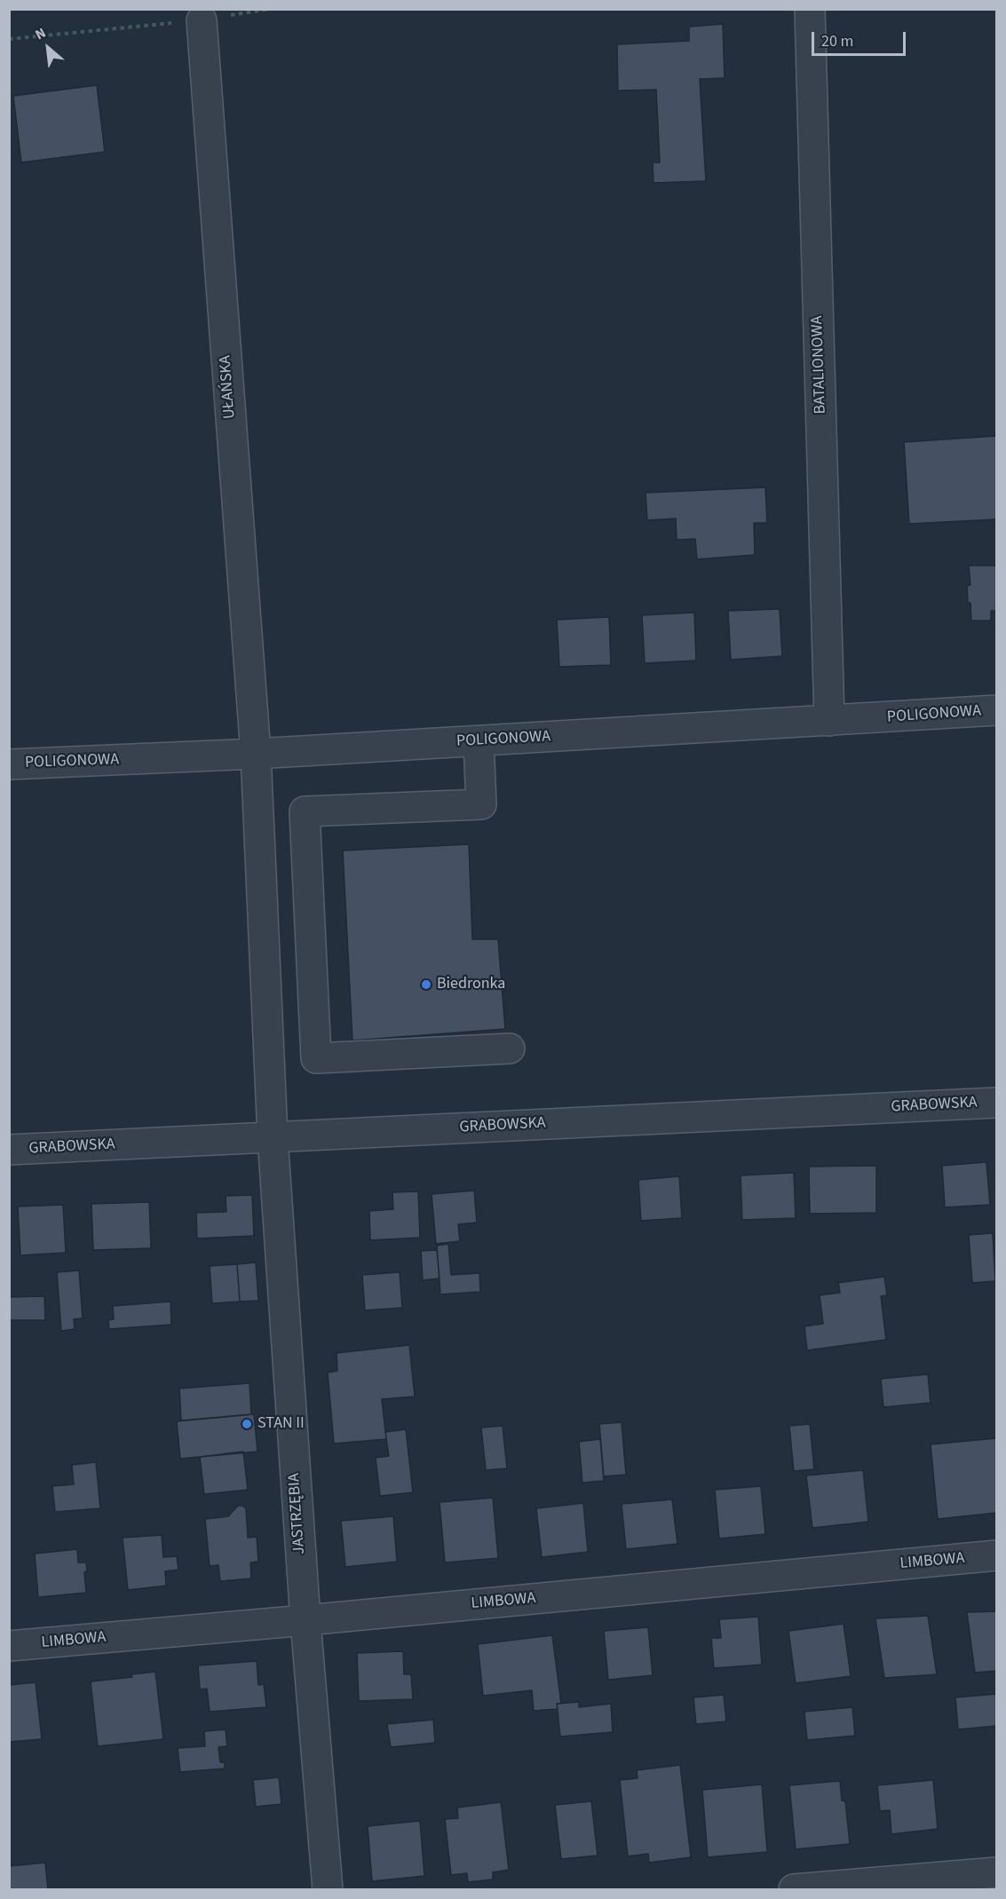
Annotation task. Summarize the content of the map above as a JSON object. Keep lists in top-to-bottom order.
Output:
{
  "streets": {
    "street": [
      "BATALIONOWA",
      "UŁAŃSKA",
      "POLIGONOWA",
      "GRABOWSKA",
      "JASTRZĘBIA",
      "LIMBOWA"
    ]
  },
  "crossings": [
    ["BATALIONOWA", "POLIGONOWA"],
    ["UŁAŃSKA", "POLIGONOWA"],
    ["UŁAŃSKA", "GRABOWSKA"],
    ["UŁAŃSKA", "JASTRZĘBIA"],
    ["GRABOWSKA", "JASTRZĘBIA"],
    ["JASTRZĘBIA", "LIMBOWA"]
  ],
  "places": ["Biedronka", "STAN II"],
  "scale_bar": "20 m",
  "north": "top left"
}
